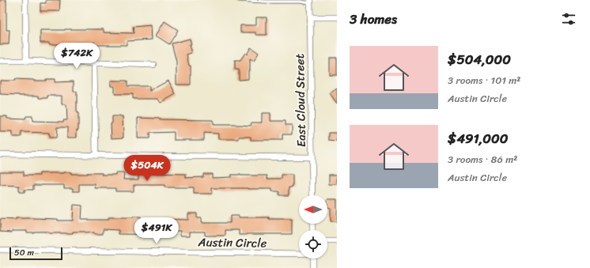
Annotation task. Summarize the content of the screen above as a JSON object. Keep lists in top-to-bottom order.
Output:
{
  "streets": {
    "street": ["East Cloud Street", "Austin Circle"]
  },
  "scale_bar": "50 m",
  "north": "left",
  "page": {
    "heading": "3 homes",
    "list": [
      {
        "name": "$504,000",
        "note": "3 rooms · 101 m² · Austin Circle"
      },
      {
        "name": "$491,000",
        "note": "3 rooms · 86 m² · Austin Circle"
      }
    ],
    "price": ["$742K", "$504K", "$491K"],
    "scale": "50 m"
  }
}
